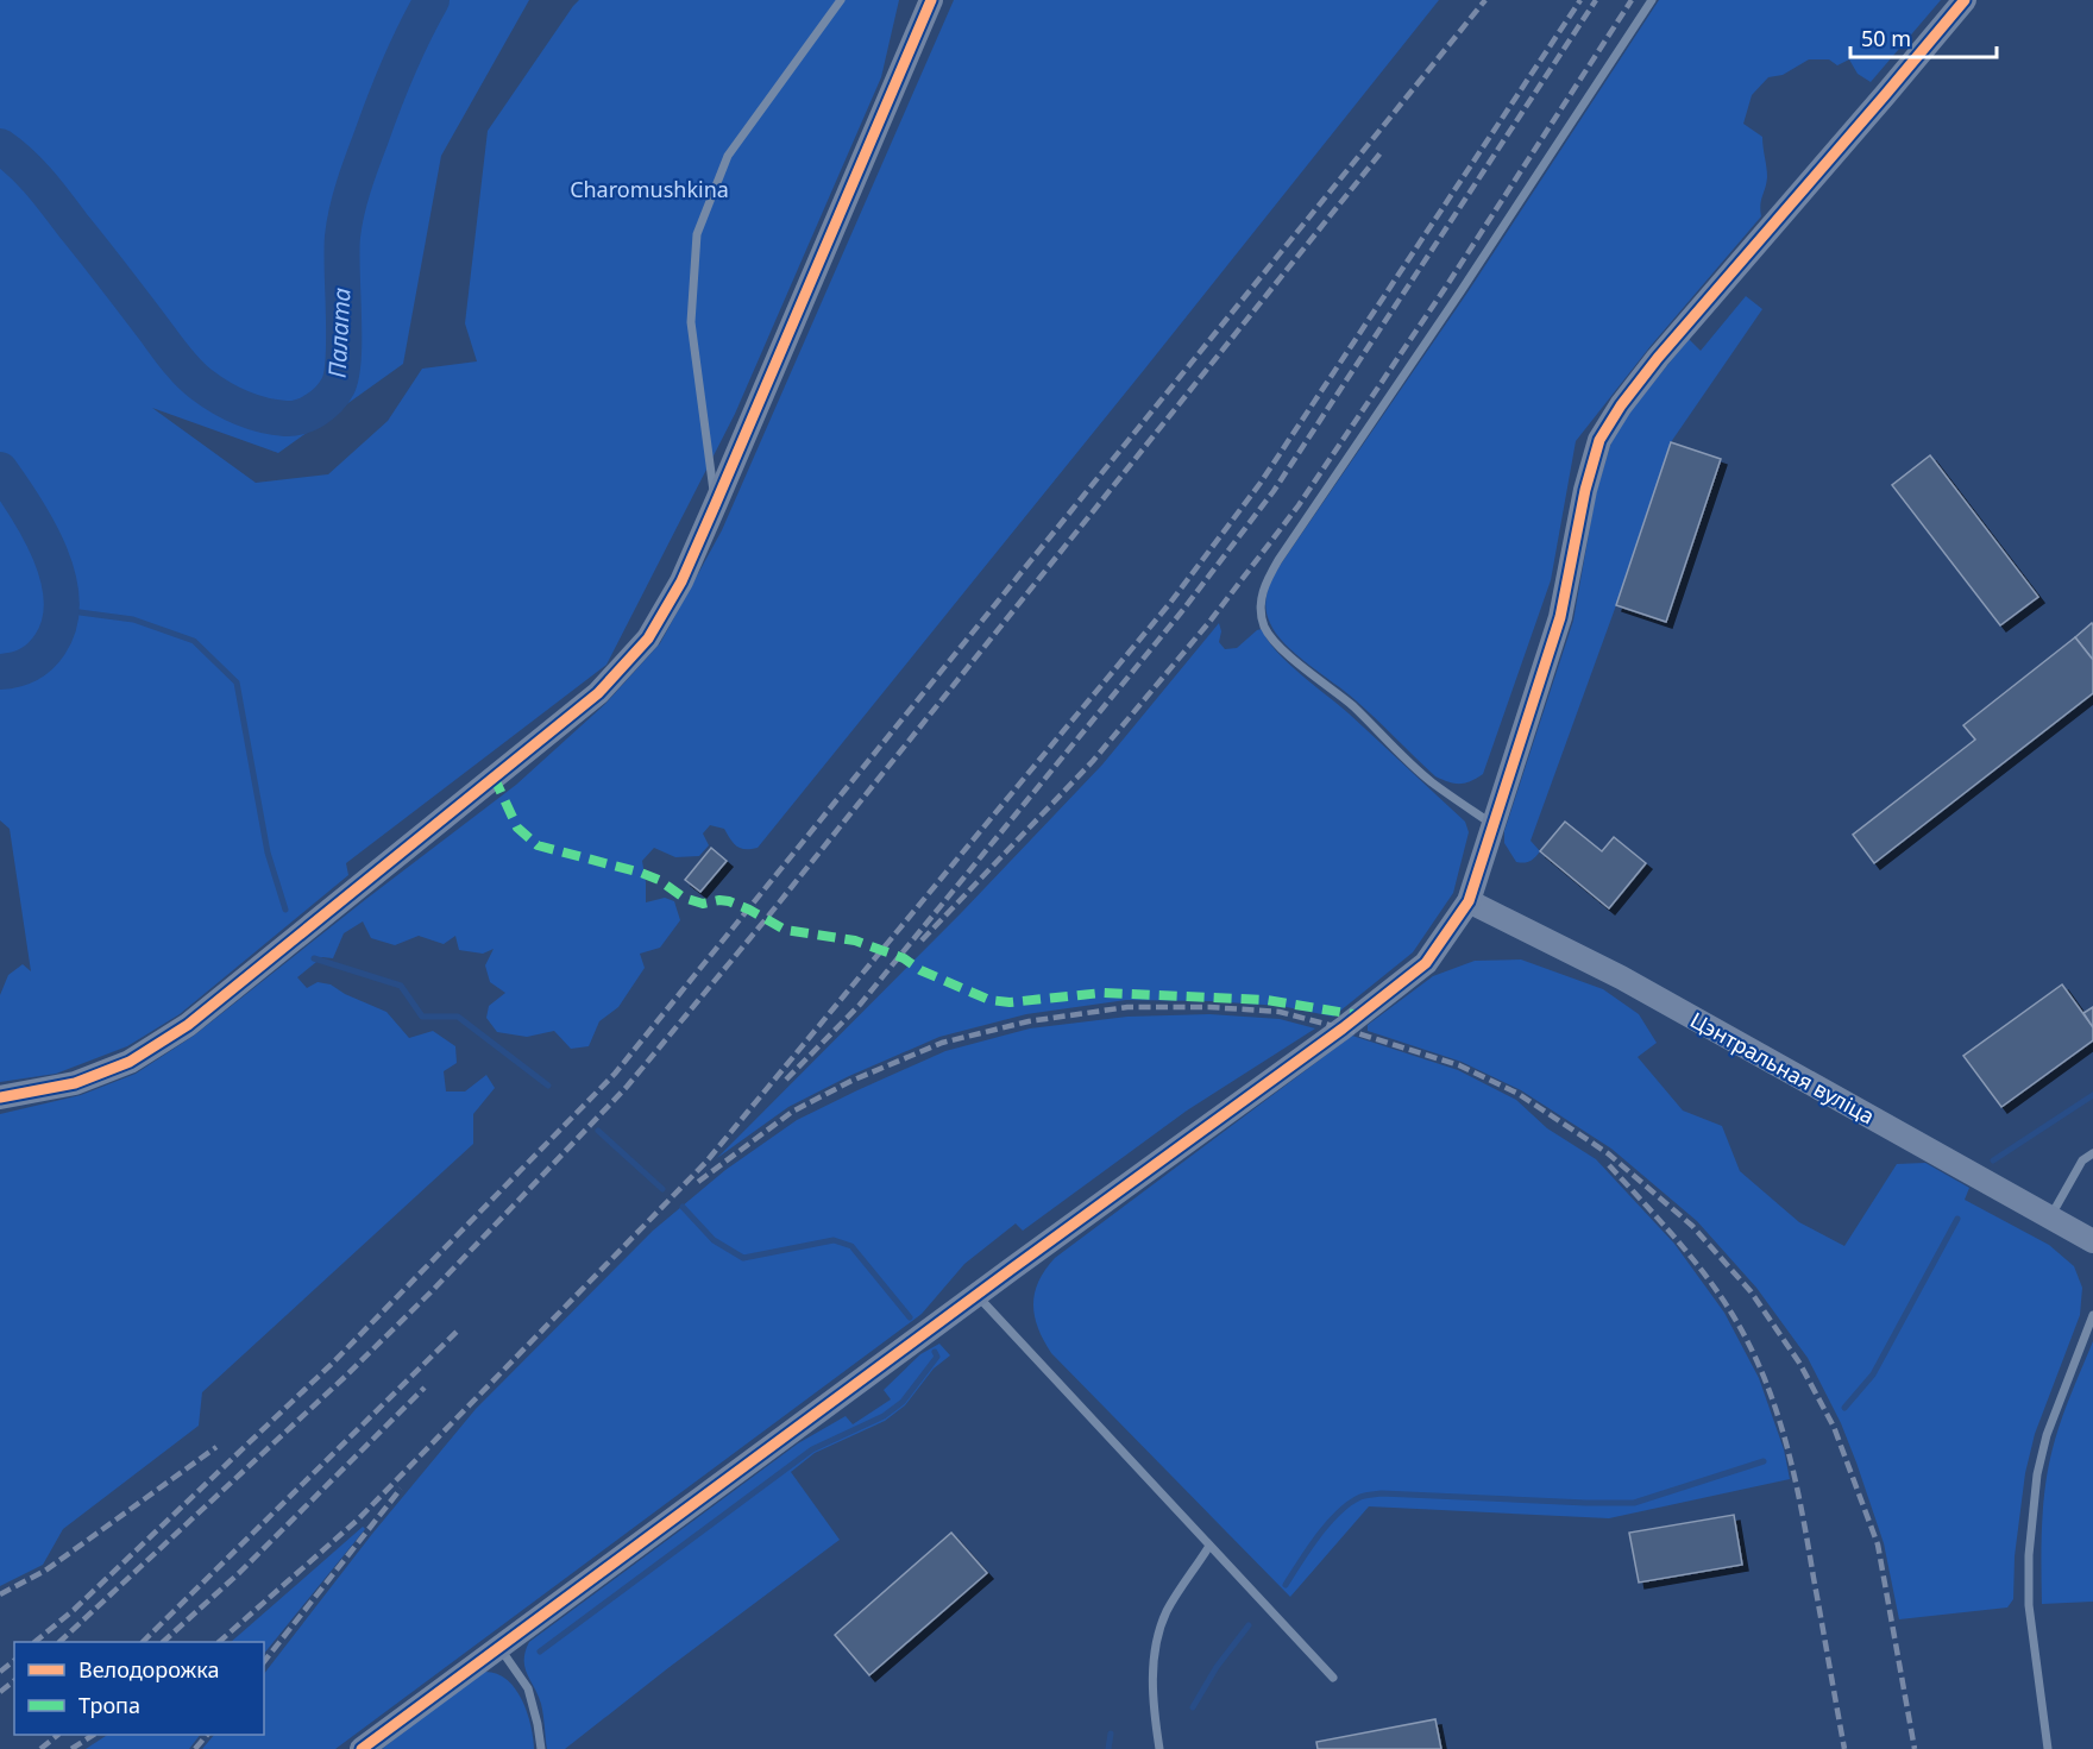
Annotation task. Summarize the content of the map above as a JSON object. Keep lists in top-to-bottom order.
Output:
{
  "streets": {
    "street": ["Цэнтральная вуліца"]
  },
  "water": ["Палата"],
  "parks": ["Charomushkina"],
  "legend": ["Велодорожка", "Тропа"],
  "scale_bar": "50 m"
}
